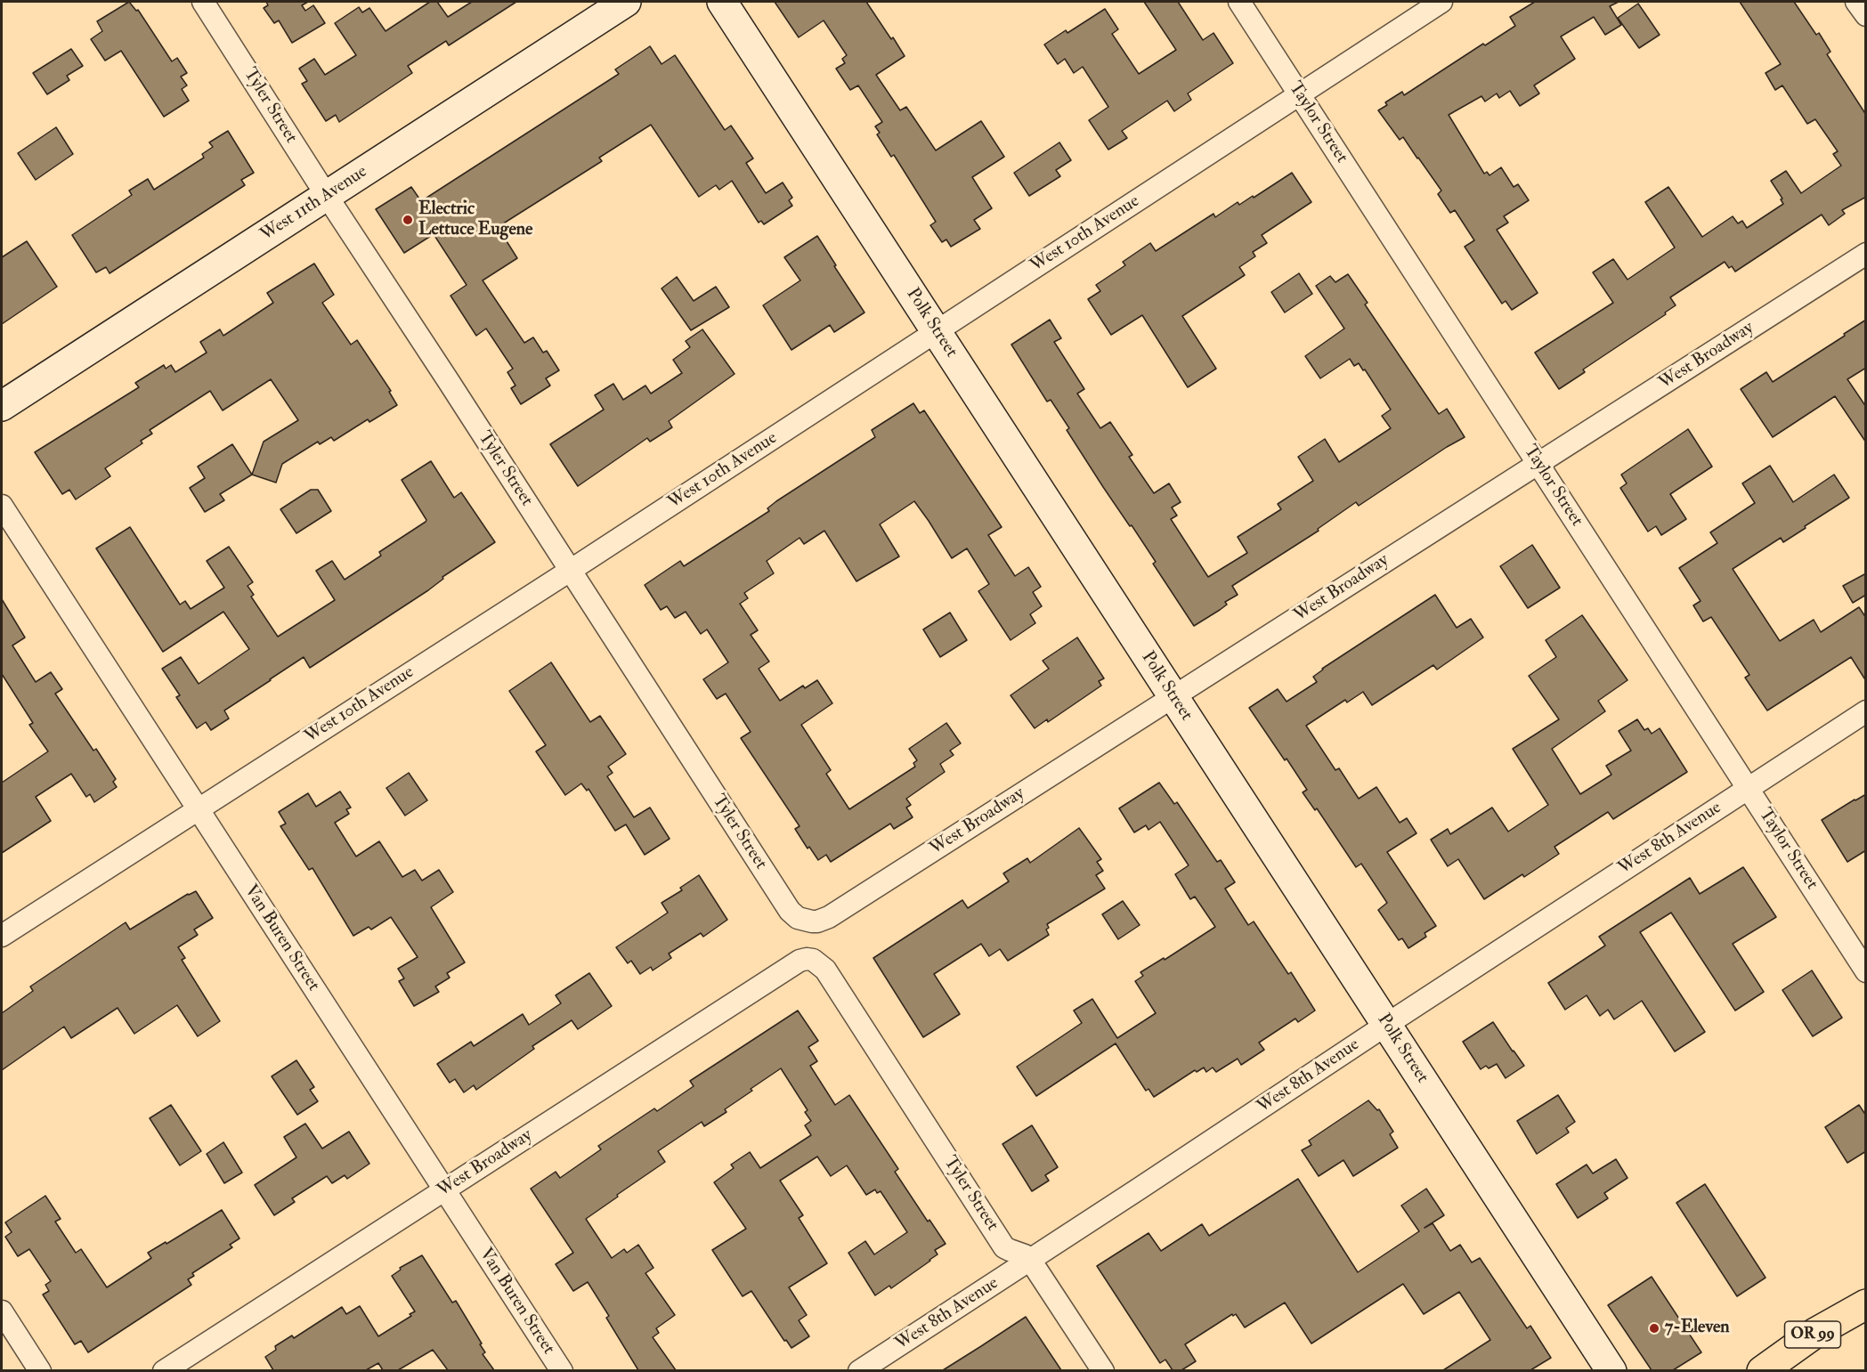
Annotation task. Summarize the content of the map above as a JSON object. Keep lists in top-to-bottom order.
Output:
{
  "streets": {
    "main road": ["OR 99"],
    "street": [
      "Tyler Street",
      "Taylor Street",
      "West 11th Avenue",
      "West 10th Avenue",
      "Polk Street",
      "West Broadway",
      "West 8th Avenue",
      "Van Buren Street"
    ]
  },
  "crossings": [
    ["Tyler Street", "West 11th Avenue"],
    ["Tyler Street", "West 10th Avenue"],
    ["Tyler Street", "West Broadway"],
    ["Tyler Street", "West 8th Avenue"],
    ["Taylor Street", "West 10th Avenue"],
    ["Taylor Street", "West Broadway"],
    ["Taylor Street", "West 8th Avenue"],
    ["West 10th Avenue", "Polk Street"],
    ["West 10th Avenue", "Van Buren Street"],
    ["Polk Street", "West Broadway"],
    ["Polk Street", "West 8th Avenue"],
    ["West Broadway", "Van Buren Street"]
  ],
  "places": ["Electric Lettuce Eugene", "7-Eleven"]
}
